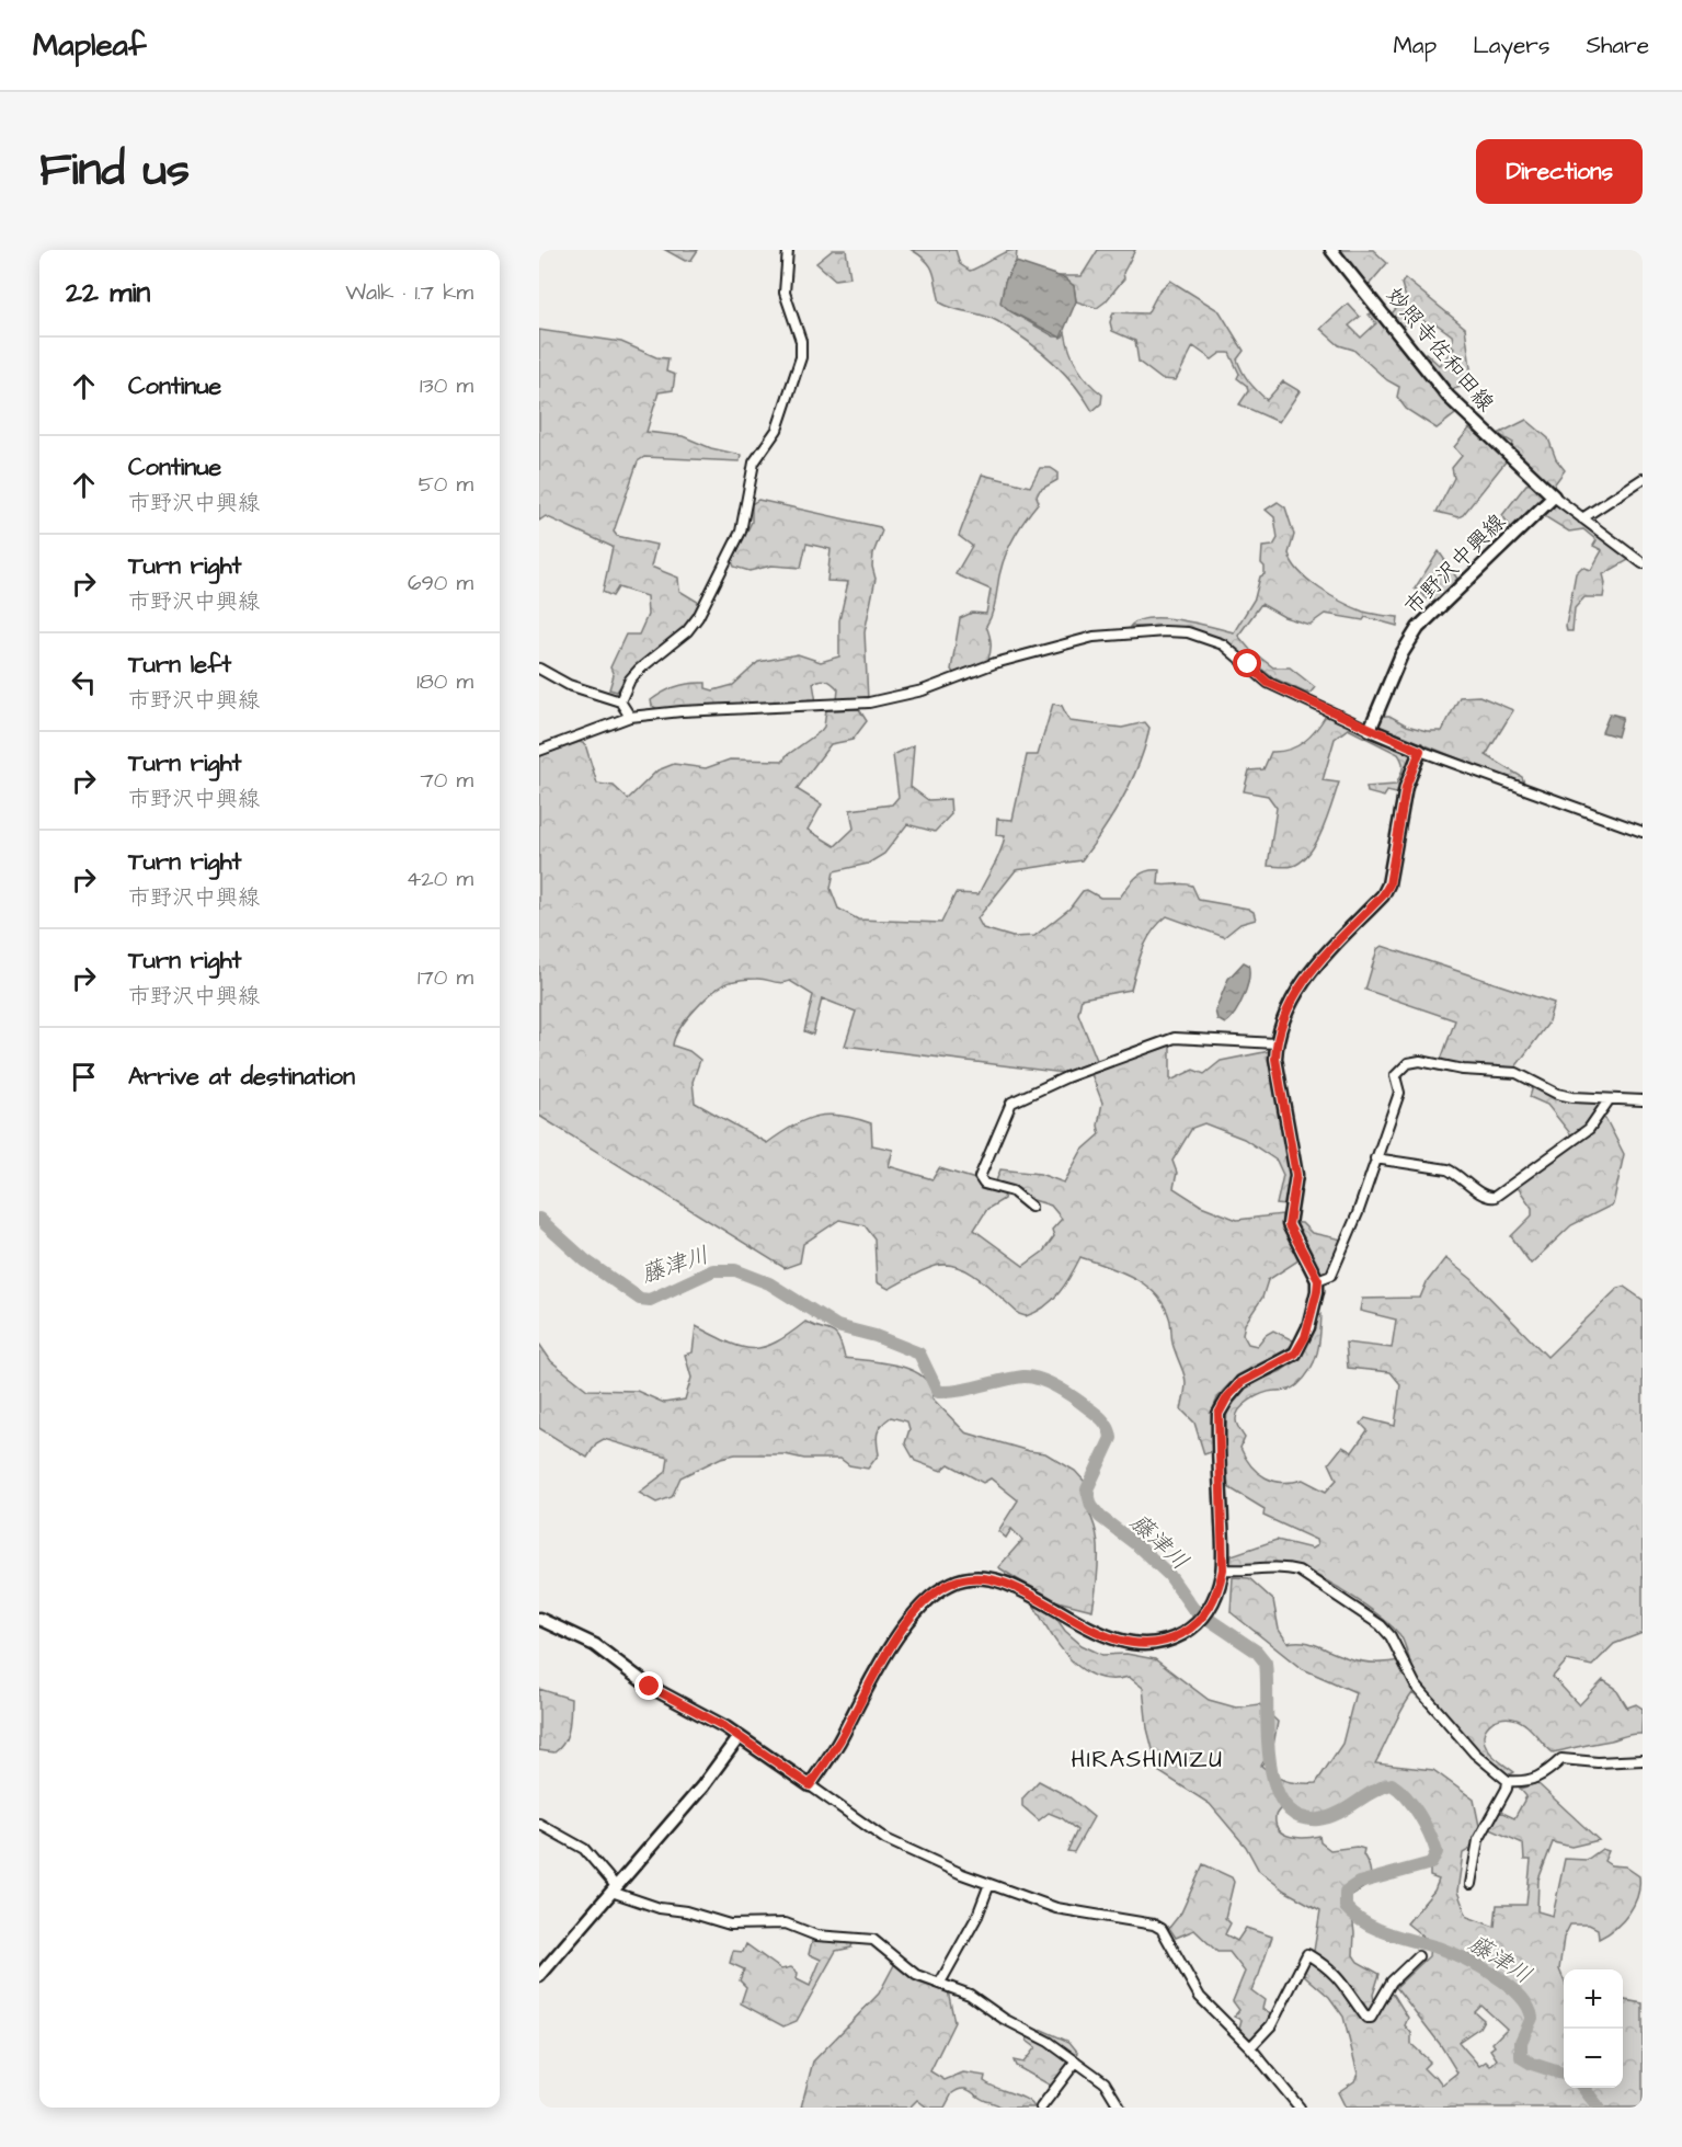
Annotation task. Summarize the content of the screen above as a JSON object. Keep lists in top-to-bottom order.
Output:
{
  "streets": {
    "main road": ["妙照寺佐和田線", "市野沢中興線"]
  },
  "crossings": [
    ["妙照寺佐和田線", "市野沢中興線"]
  ],
  "districts": ["HIRASHIMIZU"],
  "water": ["藤津川"],
  "page": {
    "header": "Mapleaf",
    "nav": ["Map", "Layers", "Share"],
    "title": "Find us",
    "buttons": "Directions",
    "heading": ["22 min", "Walk · 1.7 km"],
    "list": [
      ["Continue", "130 m"],
      ["Continue", "市野沢中興線", "50 m"],
      ["Turn right", "市野沢中興線", "690 m"],
      ["Turn left", "市野沢中興線", "180 m"],
      ["Turn right", "市野沢中興線", "70 m"],
      ["Turn right", "市野沢中興線", "420 m"],
      ["Turn right", "市野沢中興線", "170 m"],
      "Arrive at destination"
    ],
    "map_buttons": ["+", "−"]
  }
}
